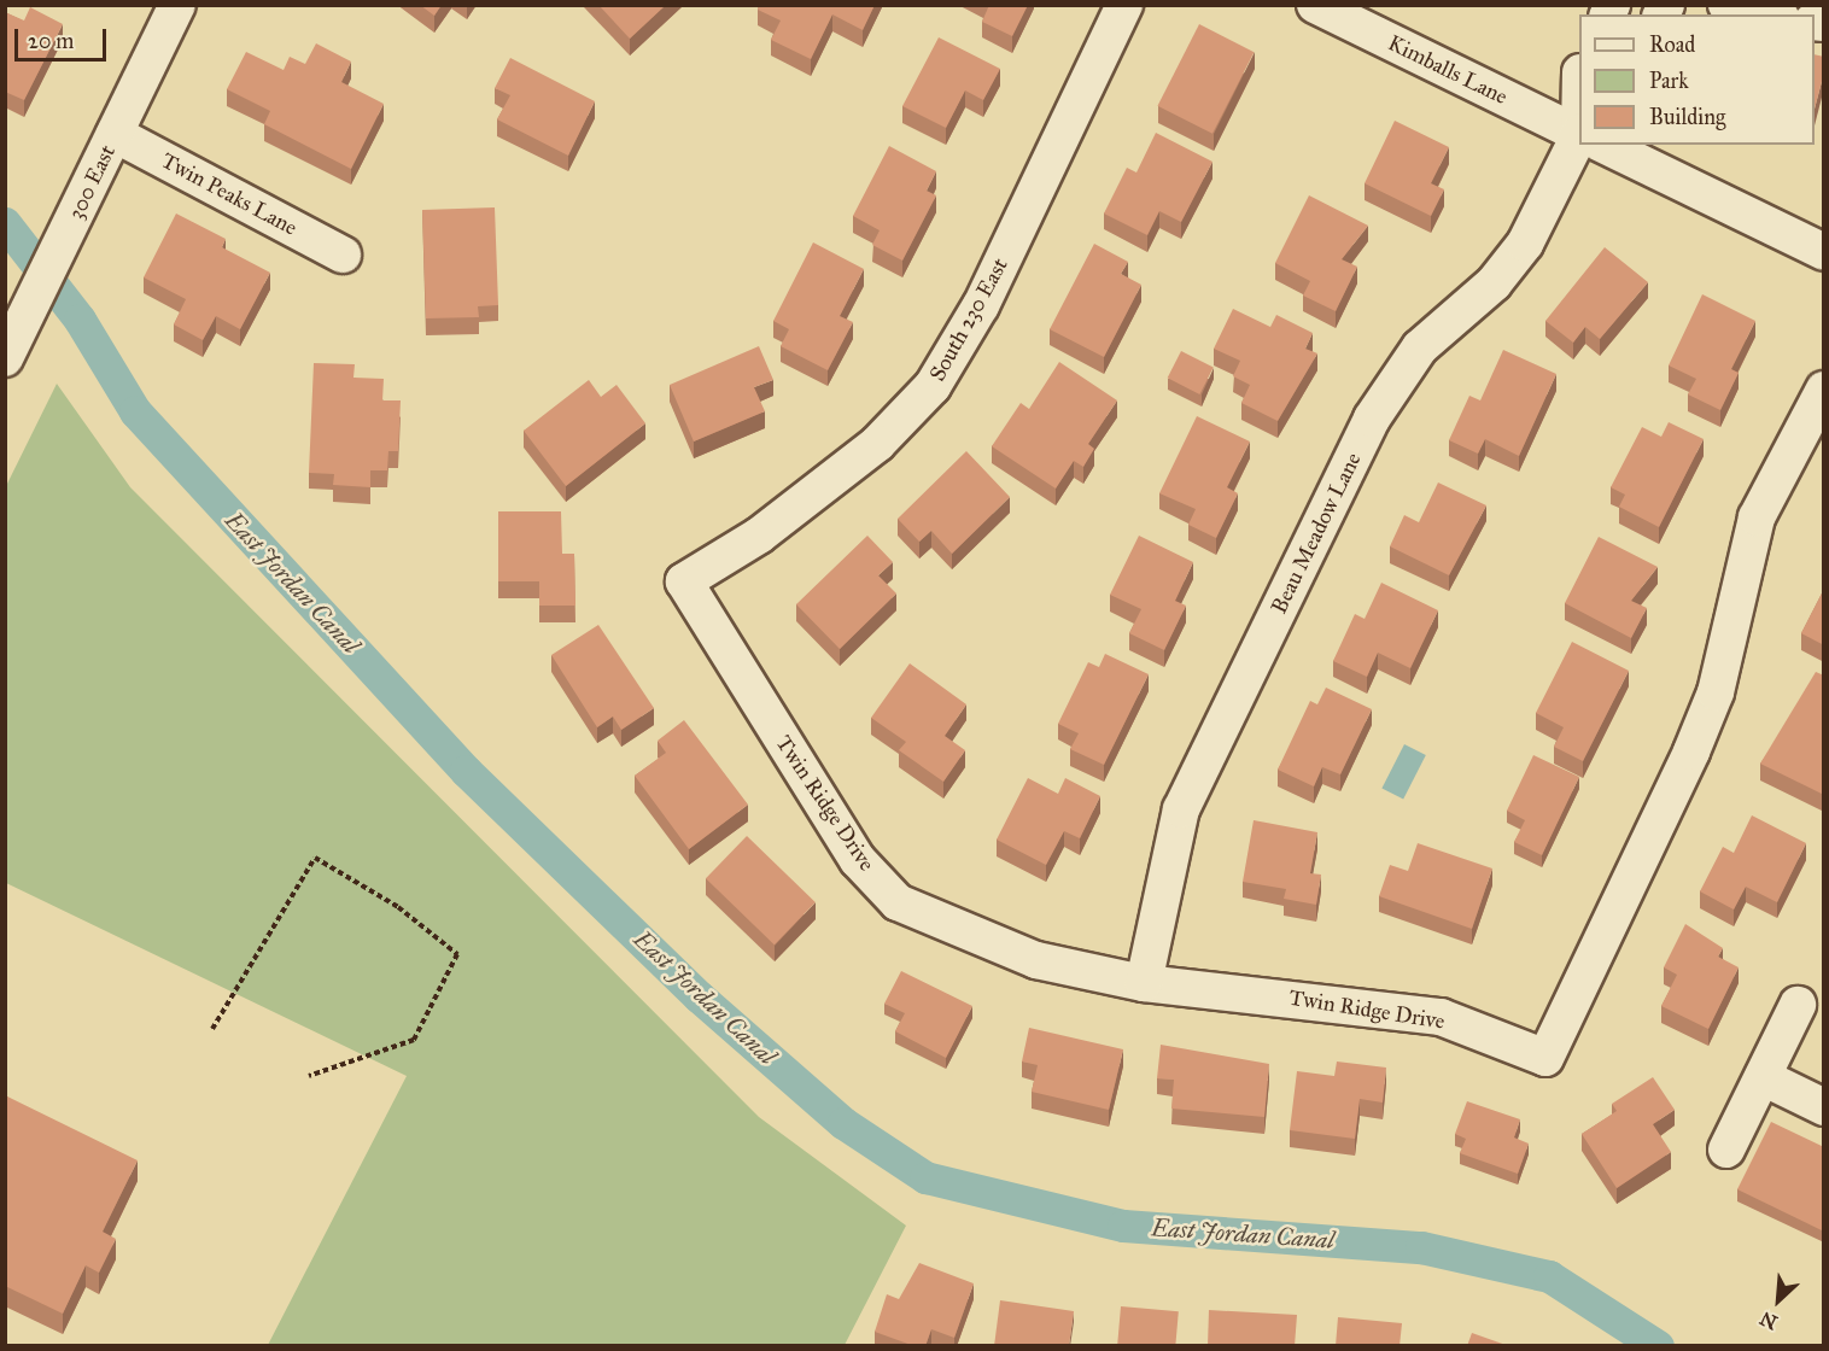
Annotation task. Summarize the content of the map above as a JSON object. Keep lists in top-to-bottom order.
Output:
{
  "streets": {
    "street": [
      "Kimballs Lane",
      "300 East",
      "Twin Peaks Lane",
      "South 230 East",
      "Beau Meadow Lane",
      "Twin Ridge Drive"
    ]
  },
  "crossings": [
    ["300 East", "Twin Peaks Lane"],
    ["South 230 East", "Twin Ridge Drive"],
    ["Beau Meadow Lane", "Twin Ridge Drive"]
  ],
  "water": ["East Jordan Canal"],
  "legend": ["Road", "Park", "Building"],
  "scale_bar": "20 m",
  "north": "bottom left"
}
